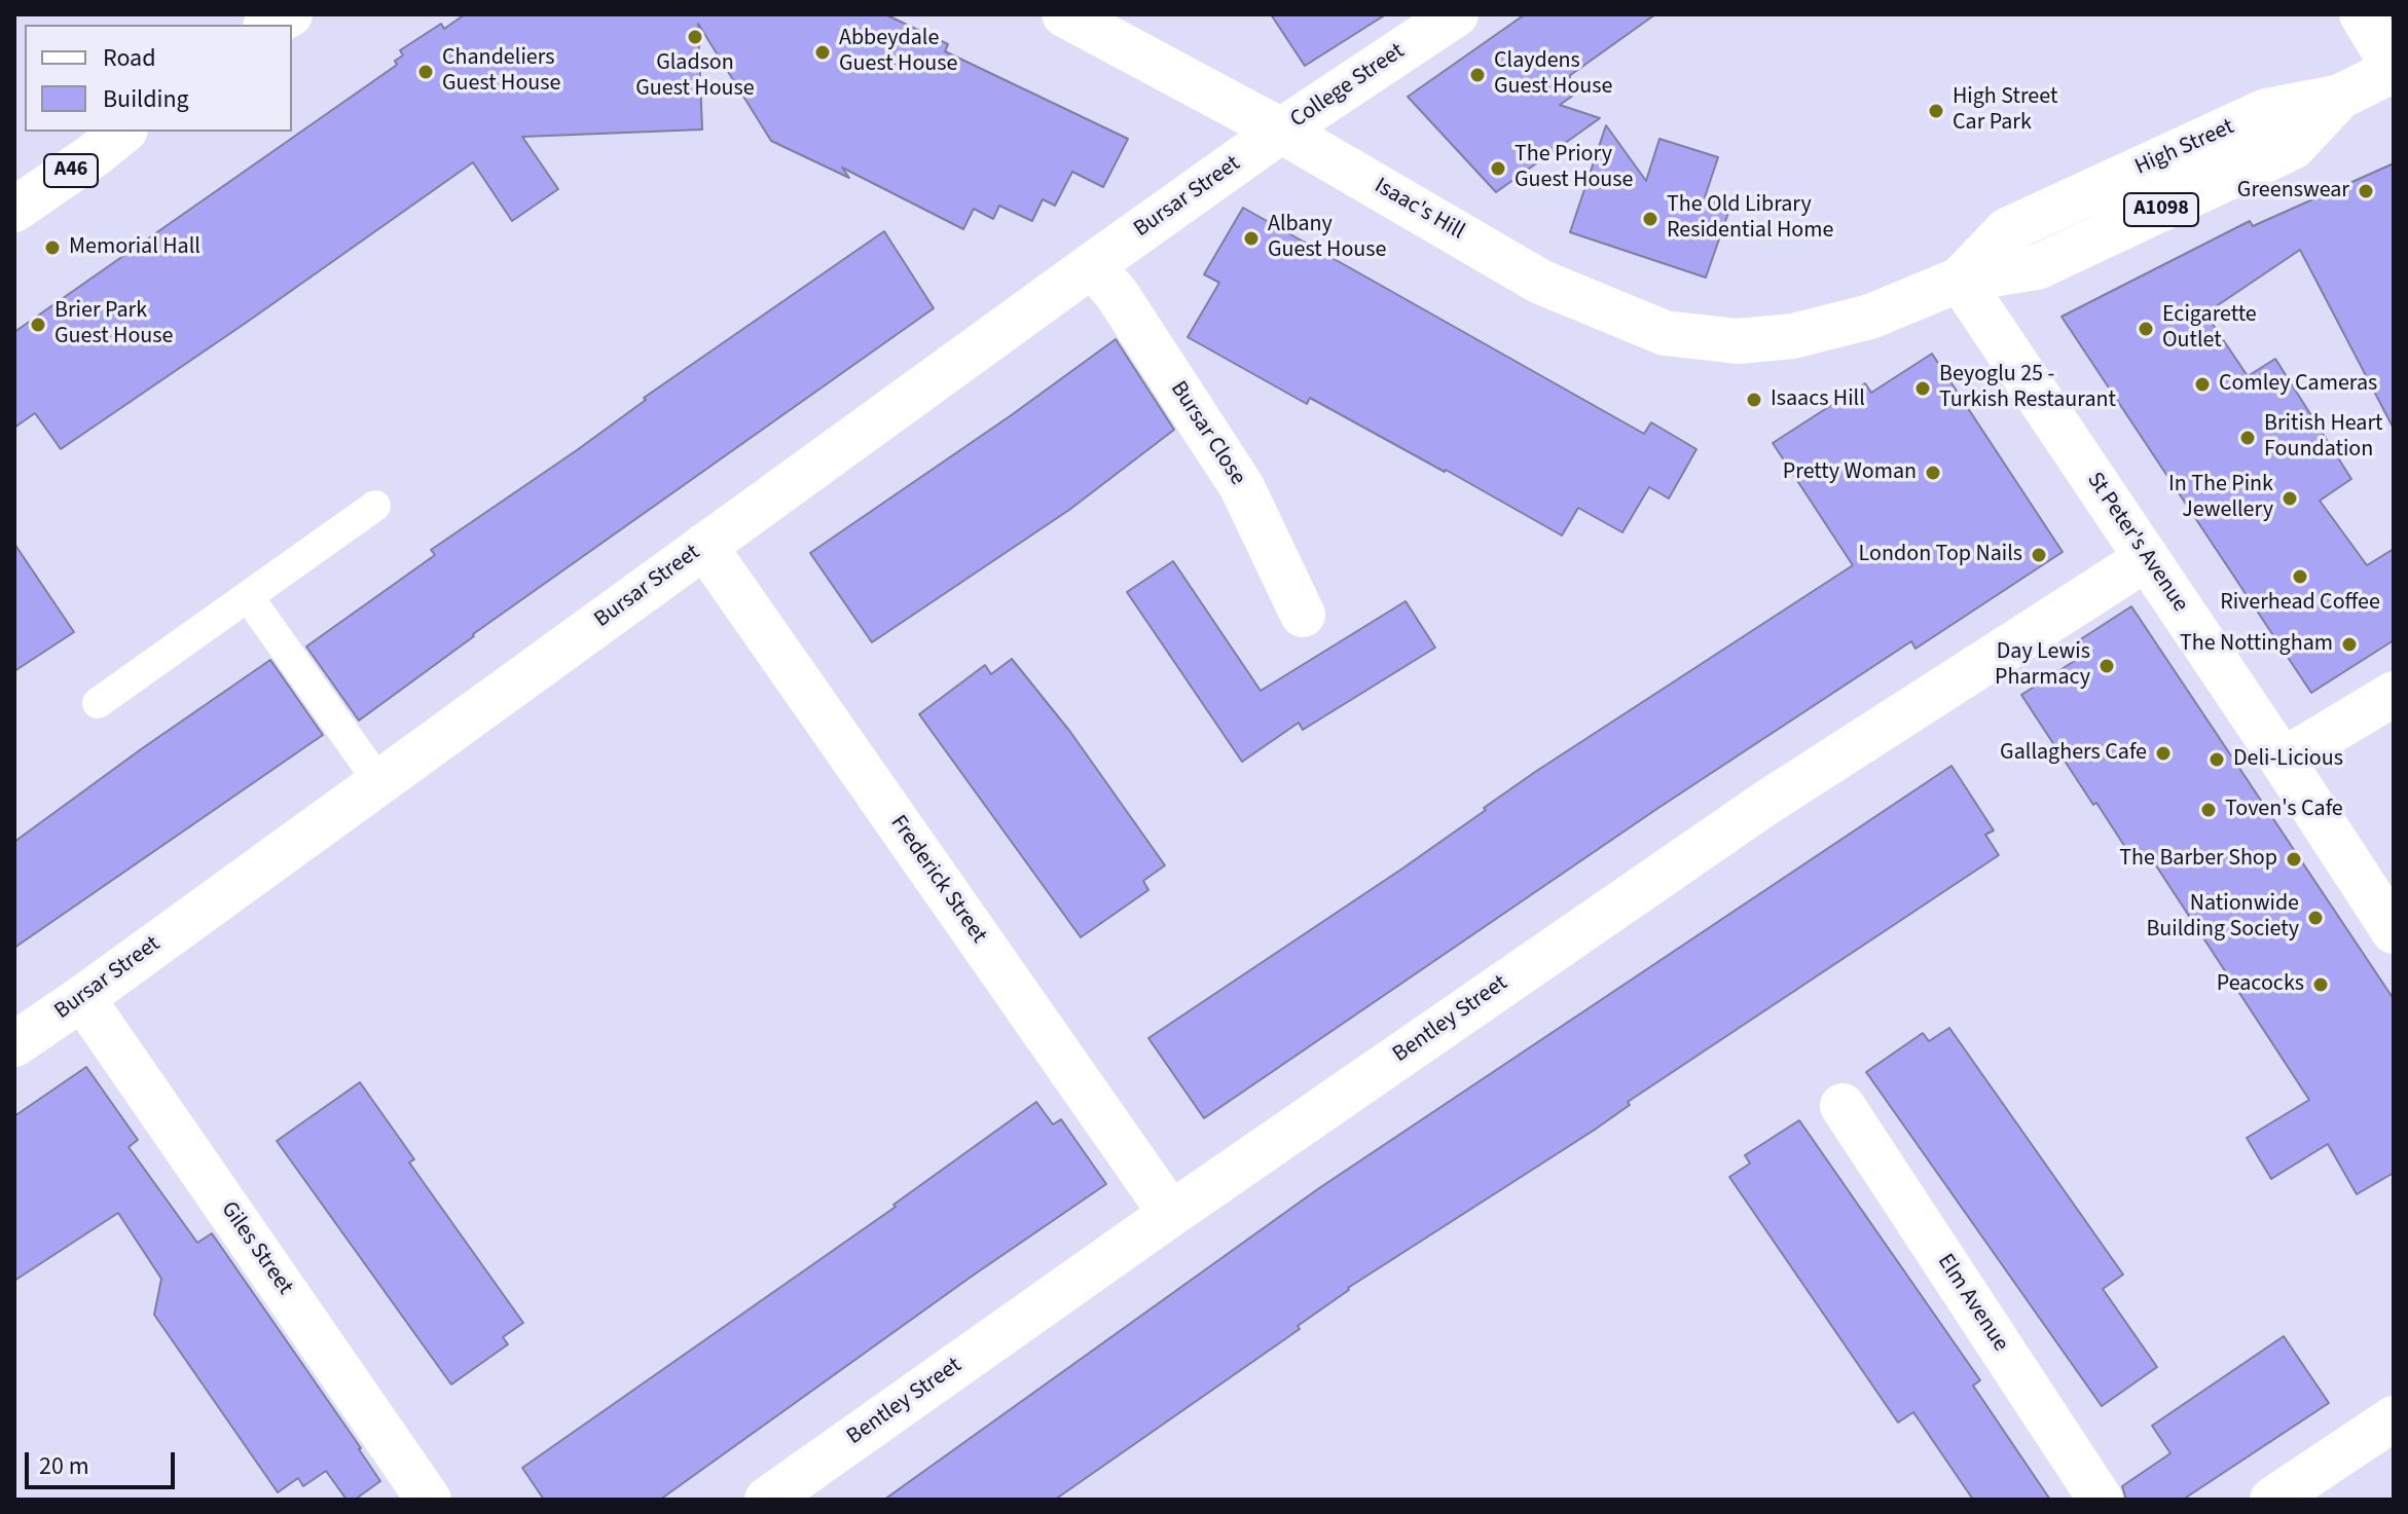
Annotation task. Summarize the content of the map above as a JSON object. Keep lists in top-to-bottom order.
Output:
{
  "streets": {
    "street": [
      "College Street",
      "High Street",
      "A46",
      "Bursar Street",
      "Isaac's Hill",
      "A1098",
      "Bursar Close",
      "St Peter's Avenue",
      "Frederick Street",
      "Bentley Street",
      "Giles Street",
      "Elm Avenue"
    ]
  },
  "crossings": [
    ["College Street", "Bursar Street"],
    ["College Street", "Isaac's Hill"],
    ["High Street", "Isaac's Hill"],
    ["High Street", "St Peter's Avenue"],
    ["Bursar Street", "Isaac's Hill"],
    ["Bursar Street", "Bursar Close"],
    ["Bursar Street", "Frederick Street"],
    ["Bursar Street", "Giles Street"],
    ["St Peter's Avenue", "Bentley Street"],
    ["Frederick Street", "Bentley Street"]
  ],
  "places": [
    "Gladson Guest House",
    "Abbeydale Guest House",
    "Chandeliers Guest House",
    "Claydens Guest House",
    "High Street Car Park",
    "The Priory Guest House",
    "Greenswear",
    "The Old Library Residential Home",
    "Albany Guest House",
    "Memorial Hall",
    "Brier Park Guest House",
    "Ecigarette Outlet",
    "Comley Cameras",
    "Beyoglu 25 - Turkish Restaurant",
    "Isaacs Hill",
    "British Heart Foundation",
    "Pretty Woman",
    "In The Pink Jewellery",
    "London Top Nails",
    "Riverhead Coffee",
    "The Nottingham",
    "Day Lewis Pharmacy",
    "Gallaghers Cafe",
    "Deli-Licious",
    "Toven's Cafe",
    "The Barber Shop",
    "Nationwide Building Society",
    "Peacocks"
  ],
  "legend": ["Road", "Building"],
  "scale_bar": "20 m"
}
